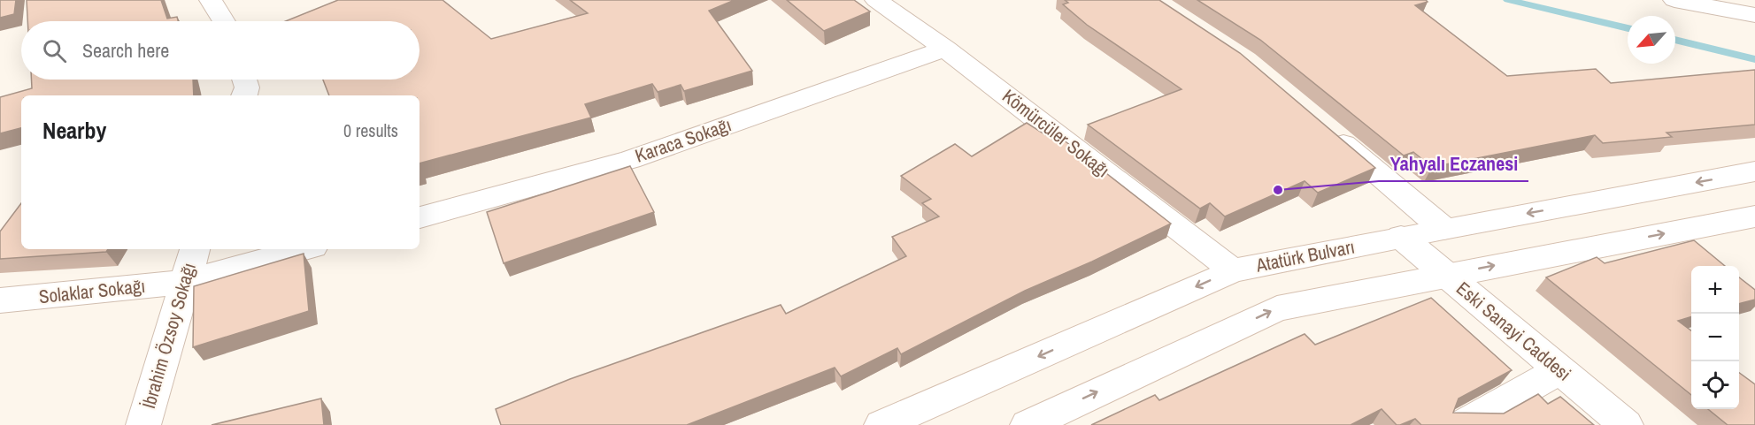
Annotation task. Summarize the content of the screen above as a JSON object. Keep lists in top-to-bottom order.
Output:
{
  "streets": {
    "street": [
      "Kömürcüler Sokağı",
      "Karaca Sokağı",
      "Atatürk Bulvarı",
      "Solaklar Sokağı",
      "Eski Sanayi Caddesi",
      "İbrahim Özsoy Sokağı"
    ]
  },
  "crossings": [
    ["Kömürcüler Sokağı", "Karaca Sokağı"],
    ["Kömürcüler Sokağı", "Atatürk Bulvarı"],
    ["Atatürk Bulvarı", "Eski Sanayi Caddesi"],
    ["Solaklar Sokağı", "İbrahim Özsoy Sokağı"]
  ],
  "places": ["Yahyalı Eczanesi"],
  "north": "bottom left",
  "page": {
    "search": "Search here",
    "heading": ["Nearby", "0 results"],
    "map_buttons": ["+", "−"]
  }
}
